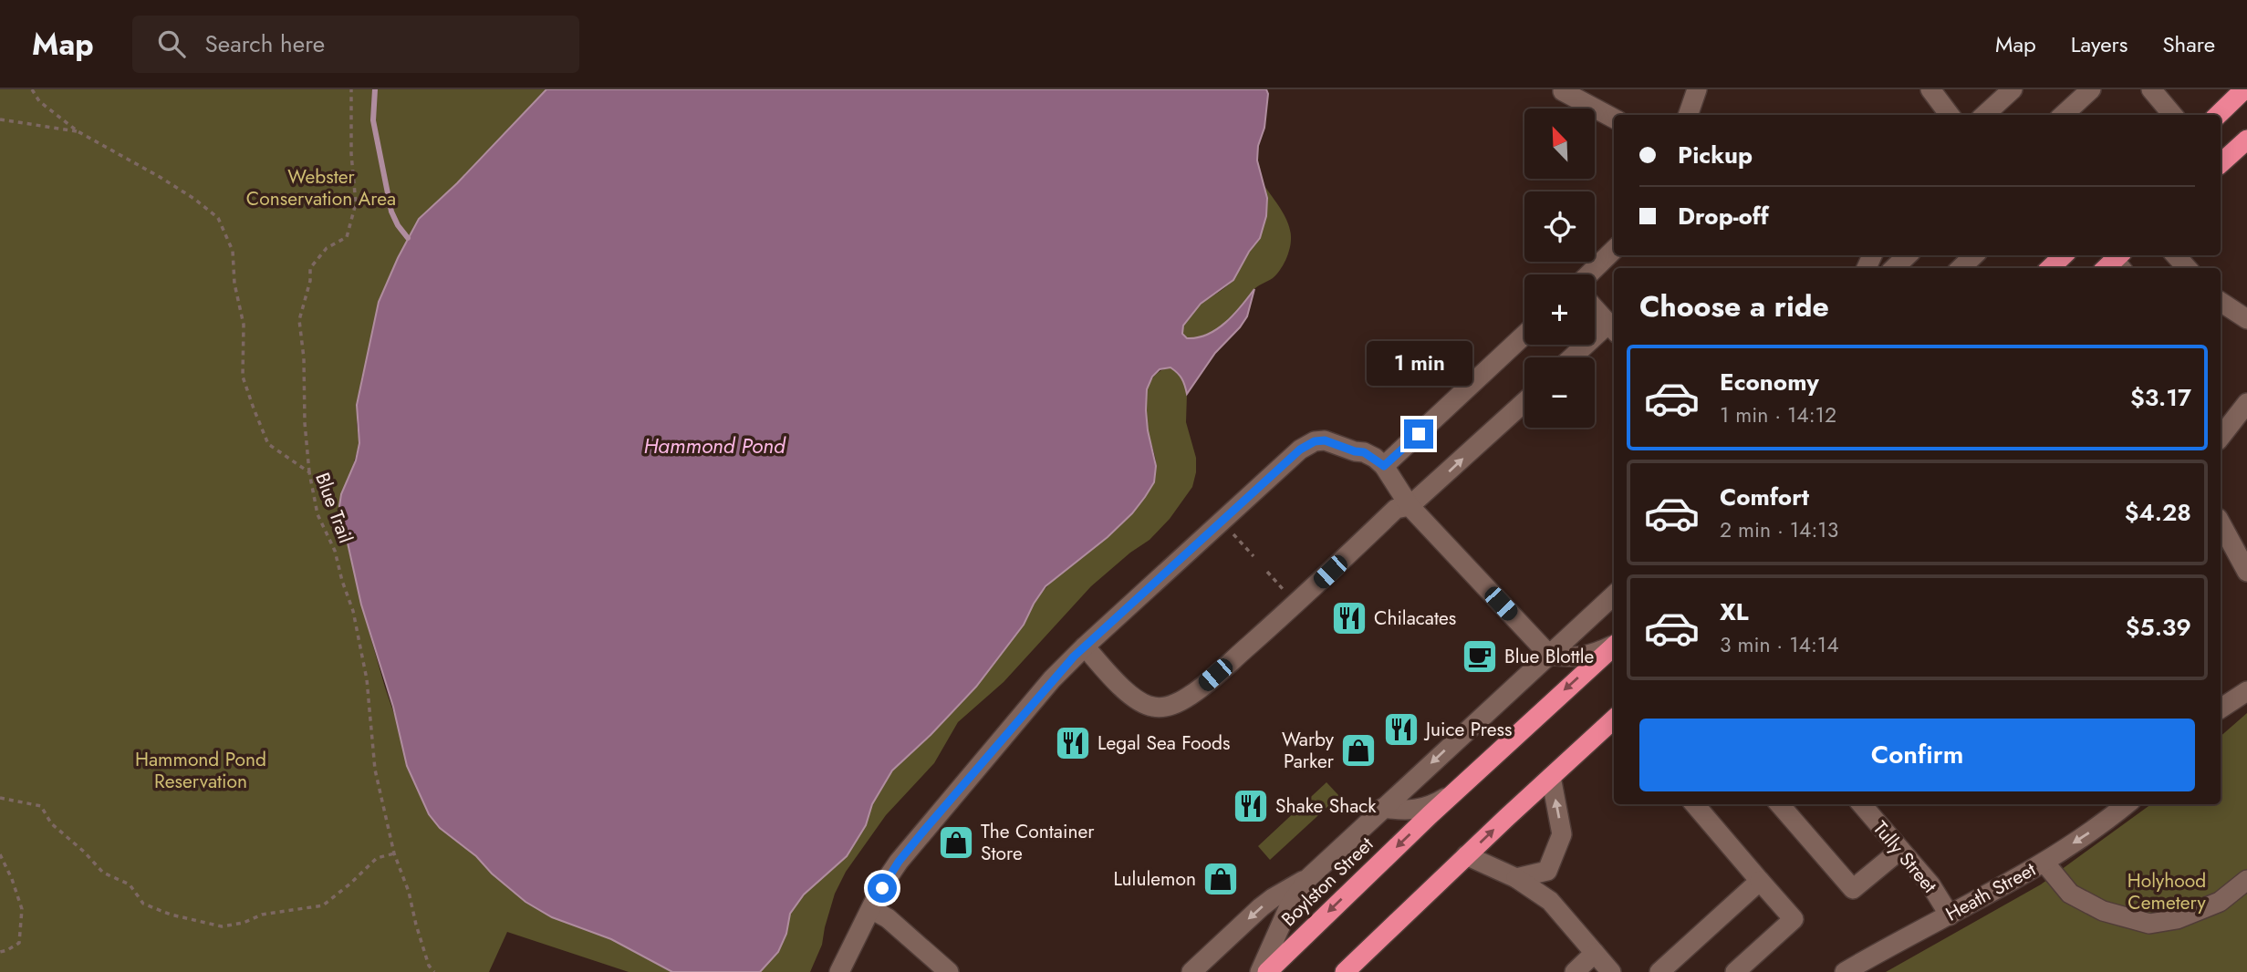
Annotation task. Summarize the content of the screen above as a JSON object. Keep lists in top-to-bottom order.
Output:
{
  "streets": {
    "highway": ["Boylston Street"],
    "street": ["Tully Street", "Heath Street"],
    "path": ["Blue Trail"]
  },
  "crossings": [
    ["Tully Street", "Heath Street"]
  ],
  "water": ["Hammond Pond"],
  "parks": ["Webster Conservation Area", "Hammond Pond Reservation", "Holyhood Cemetery"],
  "places": {
    "restaurant": [
      "Chilacates",
      "Juice Press",
      "Legal Sea Foods",
      "Shake Shack"
    ],
    "cafe": ["Blue Blottle"],
    "shop": ["Warby Parker", "The Container Store", "Lululemon"]
  },
  "north": "top left",
  "page": {
    "header": "Map",
    "search": "Search here",
    "nav": ["Map", "Layers", "Share"],
    "map_buttons": ["+", "−"],
    "banner": ["Pickup", "Drop-off"],
    "heading": "Choose a ride",
    "bubble": "1 min",
    "list": [
      {
        "name": "Economy",
        "note": "1 min · 14:12",
        "value": "$3.17"
      },
      {
        "name": "Comfort",
        "note": "2 min · 14:13",
        "value": "$4.28"
      },
      {
        "name": "XL",
        "note": "3 min · 14:14",
        "value": "$5.39"
      }
    ],
    "buttons": "Confirm"
  }
}
